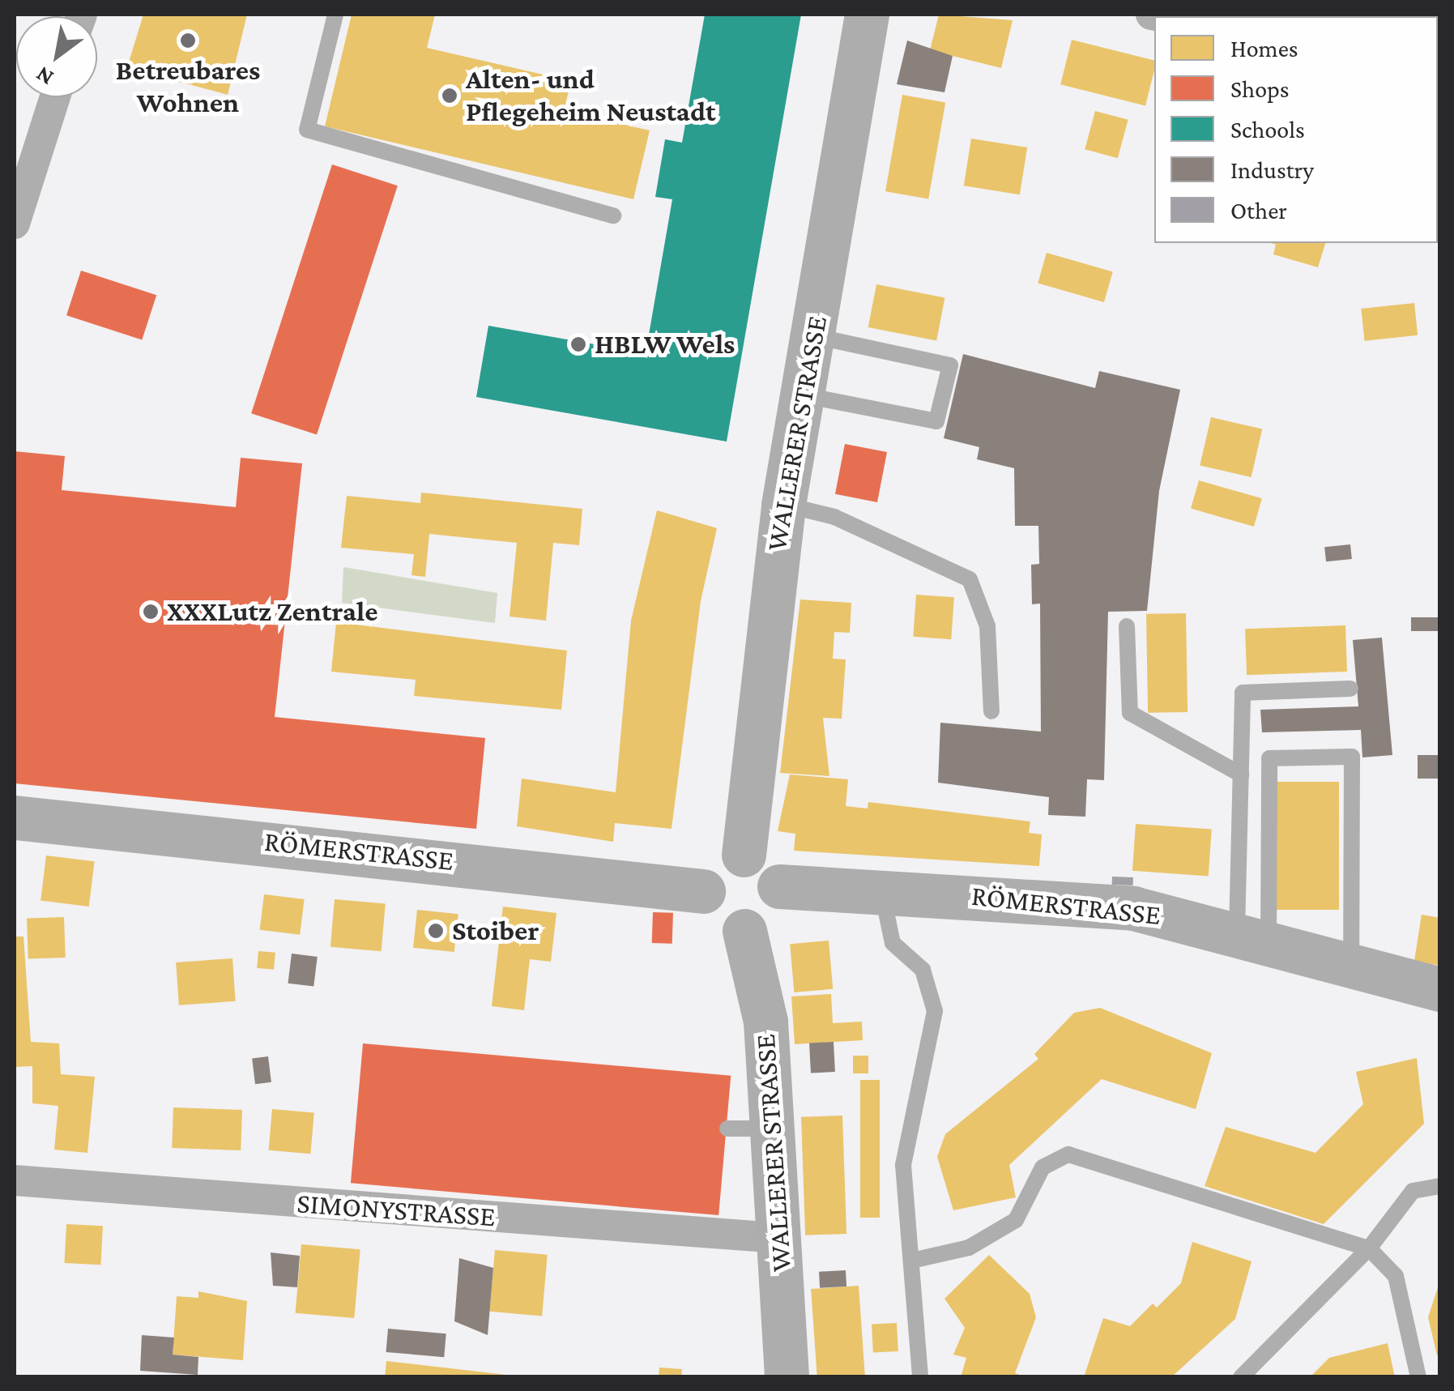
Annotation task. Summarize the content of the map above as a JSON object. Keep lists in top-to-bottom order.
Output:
{
  "streets": {
    "main road": ["WALLERER STRASSE", "RÖMERSTRASSE"],
    "street": ["SIMONYSTRASSE"]
  },
  "crossings": [
    ["WALLERER STRASSE", "RÖMERSTRASSE"],
    ["WALLERER STRASSE", "SIMONYSTRASSE"]
  ],
  "places": [
    "Betreubares Wohnen",
    "Alten- und Pflegeheim Neustadt",
    "HBLW Wels",
    "XXXLutz Zentrale",
    "Stoiber"
  ],
  "legend": [
    "Homes",
    "Shops",
    "Schools",
    "Industry",
    "Other"
  ],
  "north": "bottom left"
}
